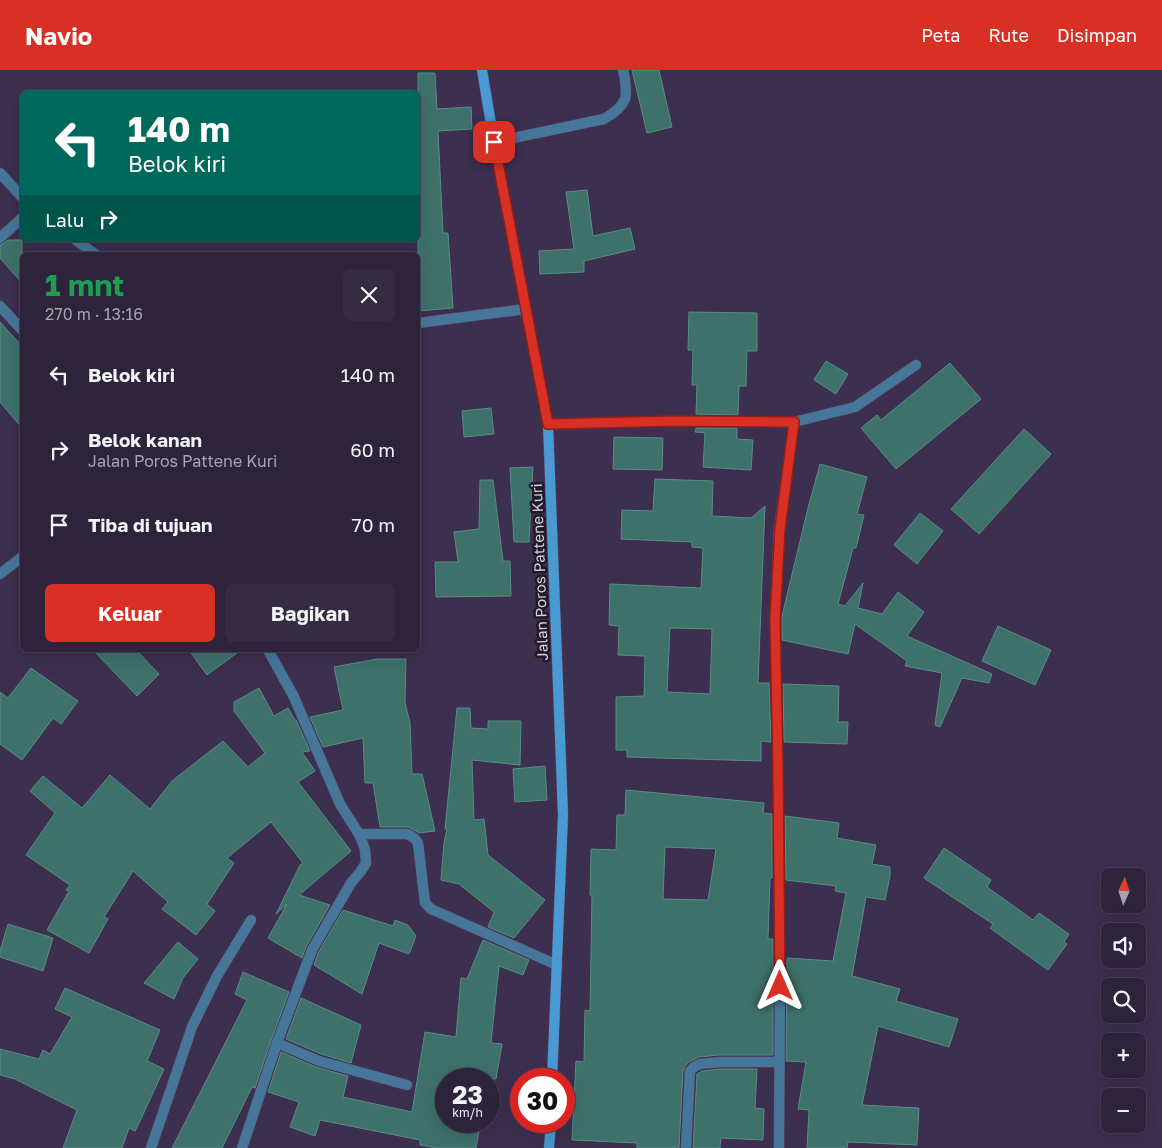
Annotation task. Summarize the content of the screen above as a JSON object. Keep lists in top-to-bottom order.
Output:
{
  "streets": {
    "street": ["Jalan Poros Pattene Kuri"]
  },
  "north": "top",
  "page": {
    "header": "Navio",
    "nav": ["Peta", "Rute", "Disimpan"],
    "turn": ["140 m", "Belok kiri"],
    "then": "Lalu",
    "heading": ["1 mnt", "270 m · 13:16"],
    "list": [
      {
        "name": "Belok kiri",
        "value": "140 m"
      },
      {
        "name": "Belok kanan",
        "note": "Jalan Poros Pattene Kuri",
        "value": "60 m"
      },
      {
        "name": "Tiba di tujuan",
        "value": "70 m"
      }
    ],
    "buttons": ["Keluar", "Bagikan"],
    "map_buttons": ["+", "−"],
    "speed": "23 km/h",
    "limit": "30"
  }
}
